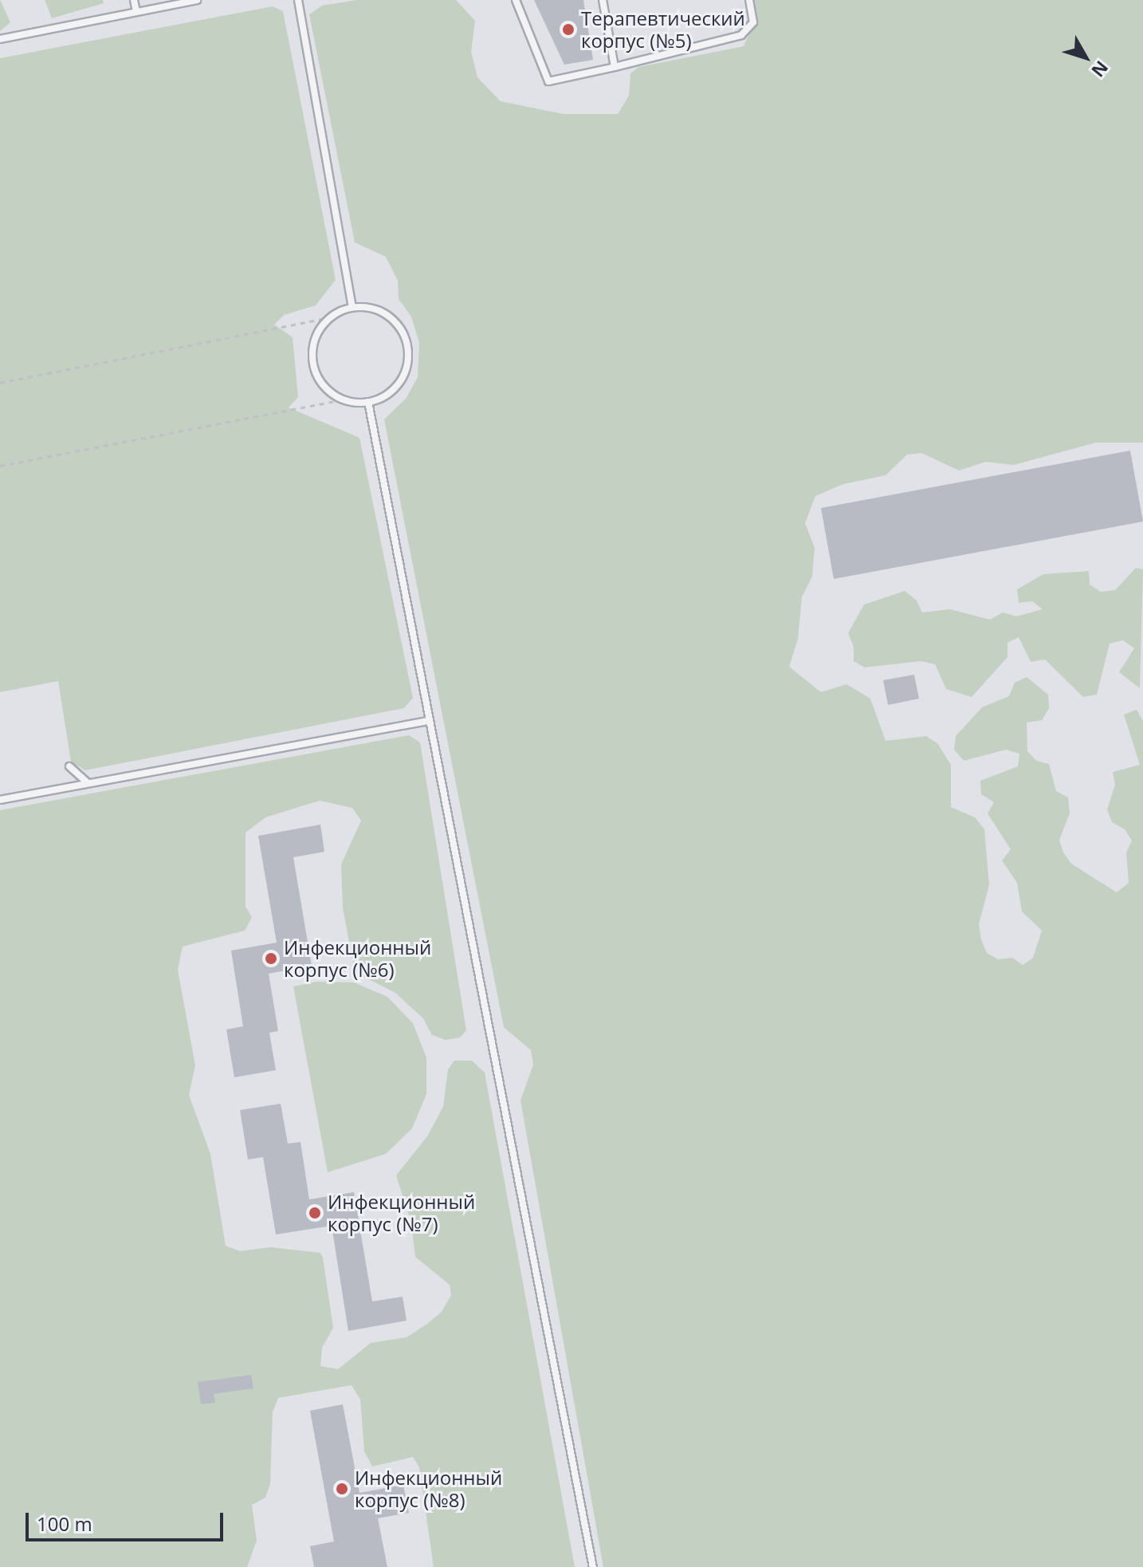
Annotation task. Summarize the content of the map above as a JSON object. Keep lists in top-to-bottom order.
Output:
{
  "places": [
    "Терапевтический корпус (№5)",
    "Инфекционный корпус (№6)",
    "Инфекционный корпус (№7)",
    "Инфекционный корпус (№8)"
  ],
  "scale_bar": "100 m",
  "north": "bottom right"
}
